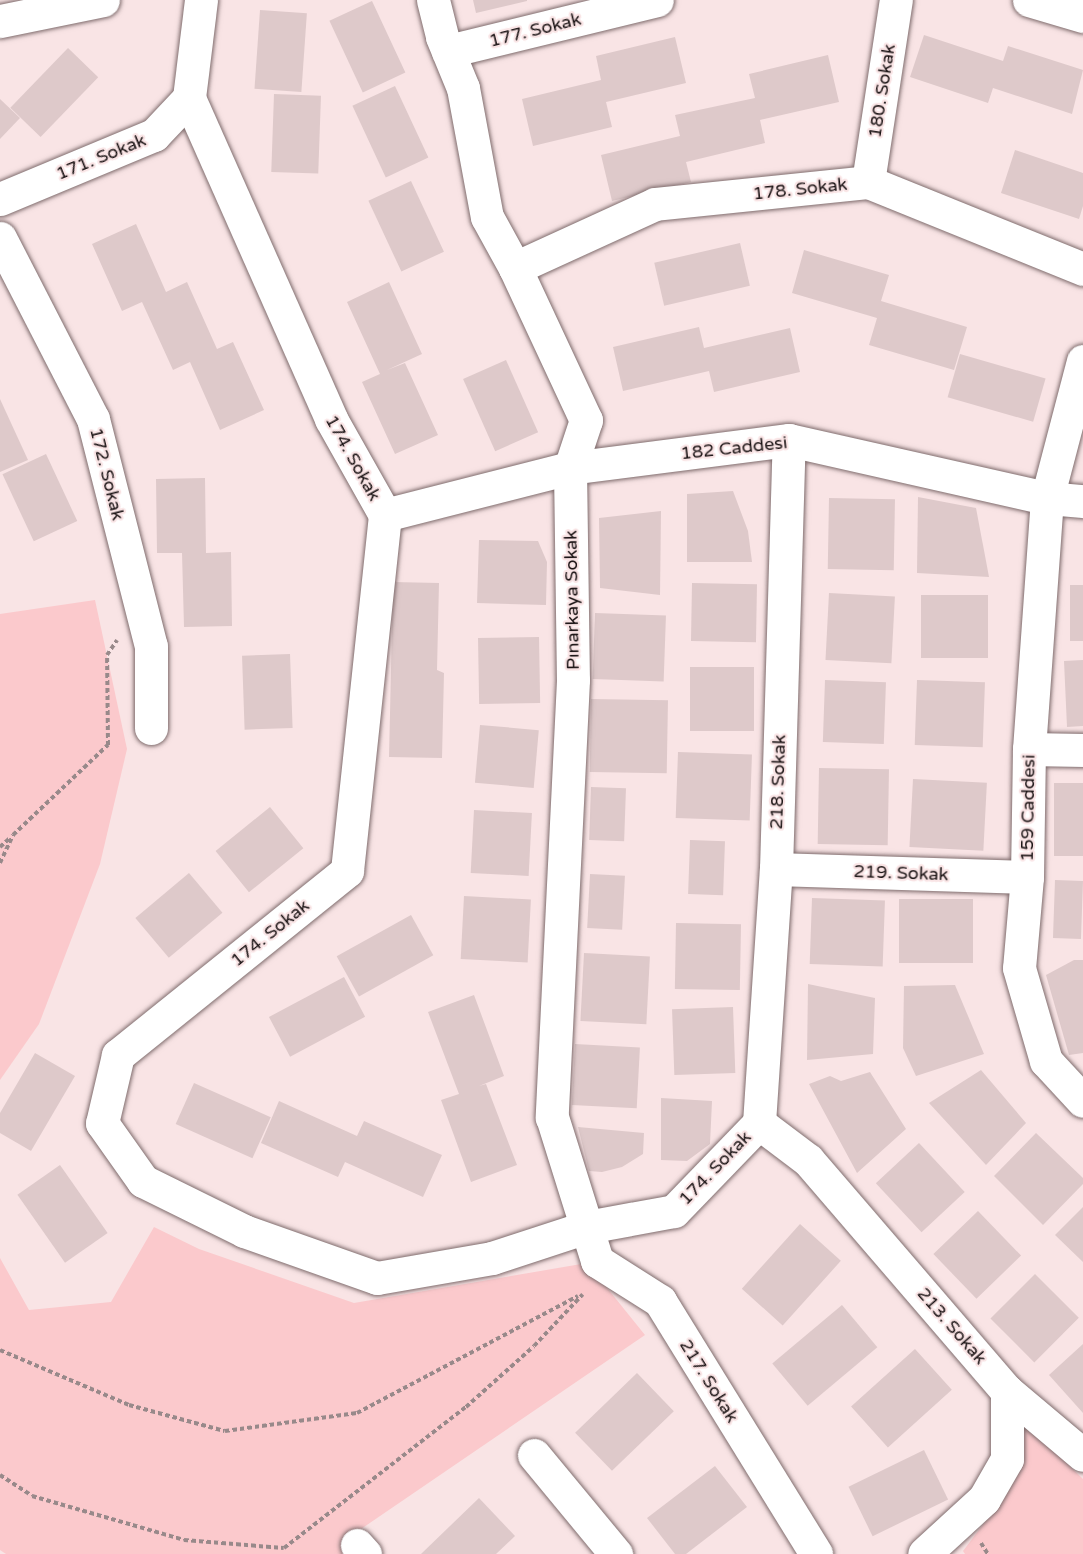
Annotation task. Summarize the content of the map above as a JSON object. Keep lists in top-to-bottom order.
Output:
{
  "streets": {
    "street": [
      "177. Sokak",
      "180. Sokak",
      "171. Sokak",
      "178. Sokak",
      "182 Caddesi",
      "174. Sokak",
      "172. Sokak",
      "Pınarkaya Sokak",
      "218. Sokak",
      "159 Caddesi",
      "219. Sokak",
      "213. Sokak",
      "217. Sokak"
    ]
  },
  "crossings": [
    ["177. Sokak", "Pınarkaya Sokak"],
    ["180. Sokak", "178. Sokak"],
    ["171. Sokak", "174. Sokak"],
    ["178. Sokak", "Pınarkaya Sokak"],
    ["182 Caddesi", "174. Sokak"],
    ["182 Caddesi", "Pınarkaya Sokak"],
    ["182 Caddesi", "218. Sokak"],
    ["182 Caddesi", "159 Caddesi"],
    ["174. Sokak", "Pınarkaya Sokak"],
    ["174. Sokak", "218. Sokak"],
    ["174. Sokak", "213. Sokak"],
    ["174. Sokak", "217. Sokak"],
    ["Pınarkaya Sokak", "217. Sokak"],
    ["218. Sokak", "219. Sokak"],
    ["218. Sokak", "213. Sokak"],
    ["159 Caddesi", "219. Sokak"]
  ]
}
